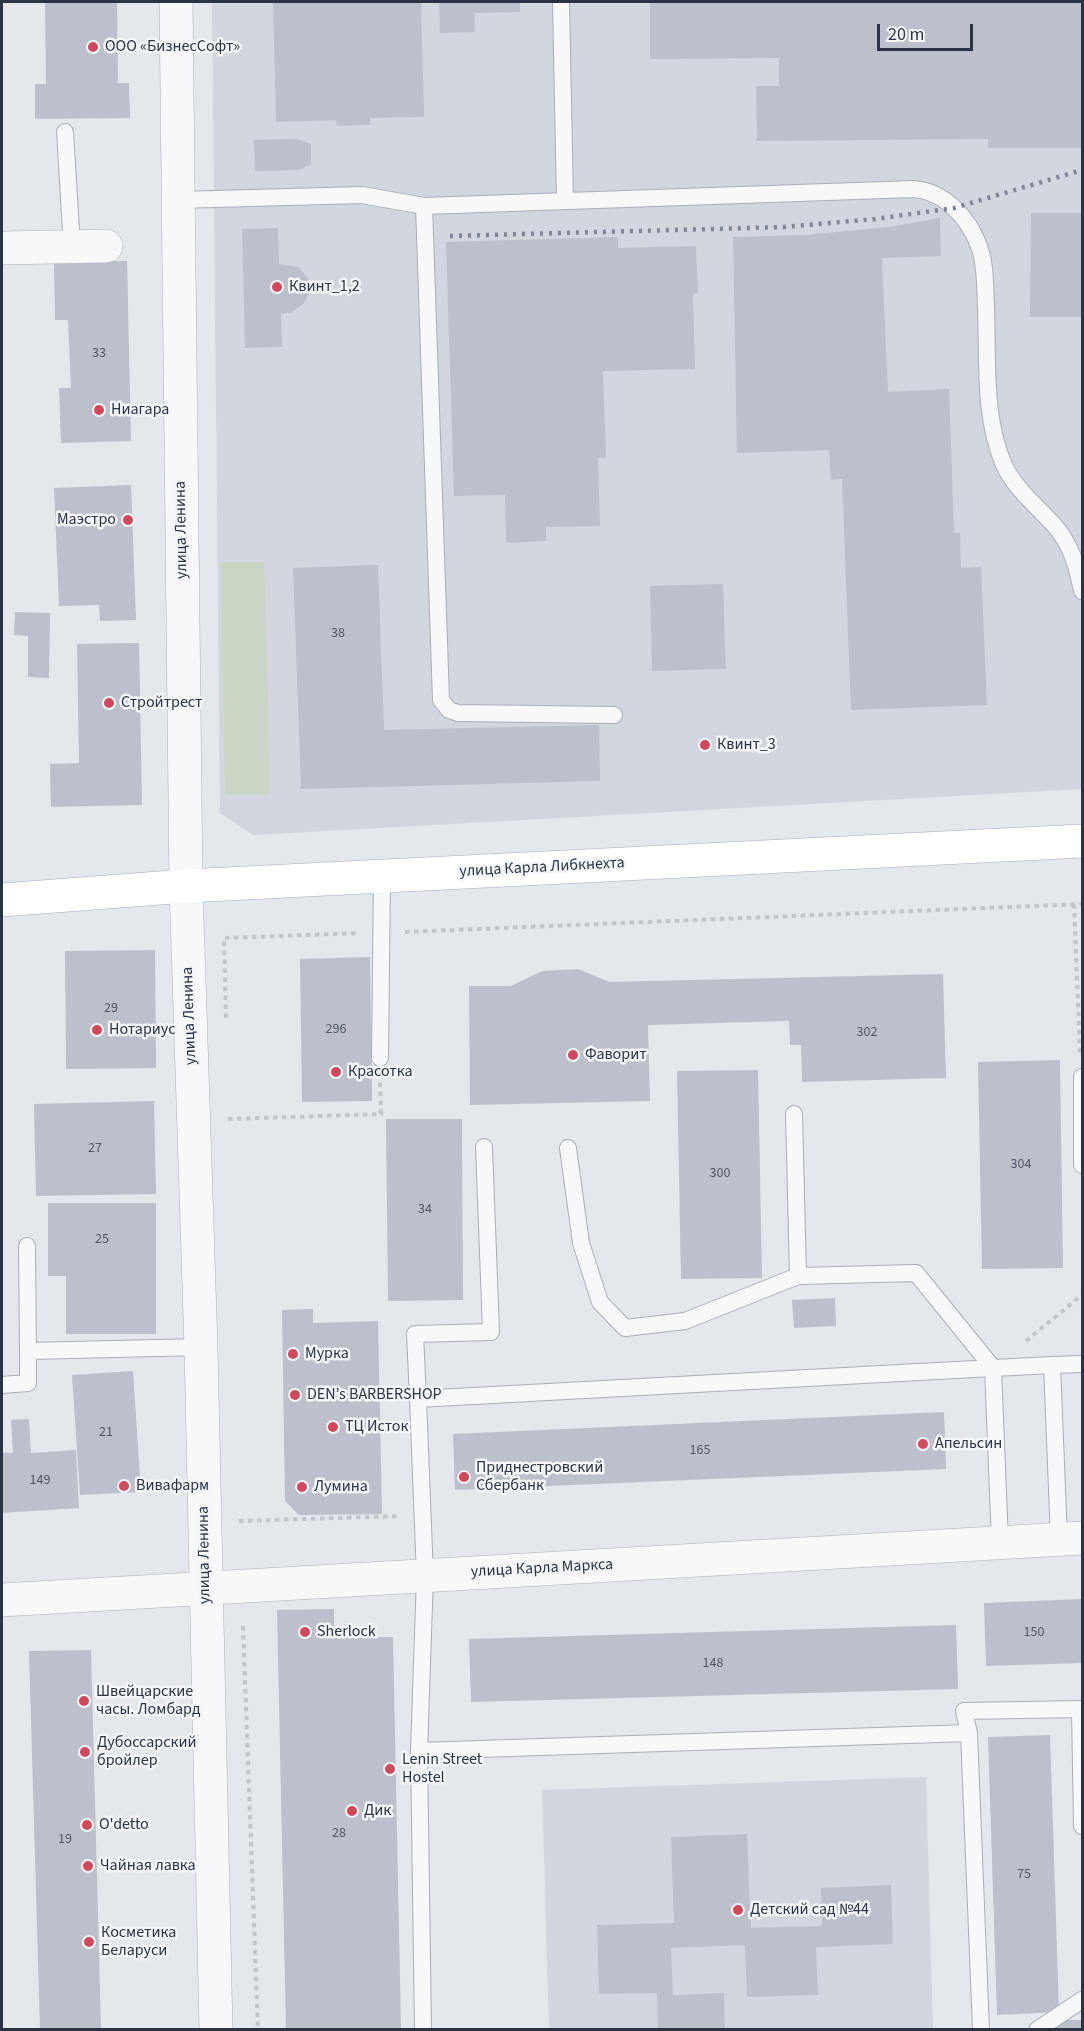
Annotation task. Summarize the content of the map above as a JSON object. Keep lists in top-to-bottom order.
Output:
{
  "streets": {
    "main road": ["улица Карла Либкнехта"],
    "street": ["улица Ленина", "улица Карла Маркса"]
  },
  "crossings": [
    ["улица Ленина", "улица Карла Либкнехта"],
    ["улица Ленина", "улица Карла Маркса"]
  ],
  "places": [
    "ООО «БизнесСофт»",
    "Квинт_1,2",
    "Ниагара",
    "Маэстро",
    "Стройтрест",
    "Квинт_3",
    "Нотариус",
    "Фаворит",
    "Красотка",
    "Мурка",
    "DEN’s BARBERSHOP",
    "ТЦ Исток",
    "Апельсин",
    "Приднестровский Сбербанк",
    "Вивафарм",
    "Лумина",
    "Sherlock",
    "Швейцарские часы. Ломбард",
    "Дубоссарский бройлер",
    "Lenin Street Hostel",
    "Дик",
    "O'detto",
    "Чайная лавка",
    "Детский сад №44",
    "Косметика Беларуси"
  ],
  "house_numbers": [
    "33",
    "38",
    "29",
    "296",
    "302",
    "27",
    "304",
    "300",
    "34",
    "25",
    "21",
    "165",
    "149",
    "150",
    "148",
    "28",
    "19",
    "75"
  ],
  "scale_bar": "20 m"
}
